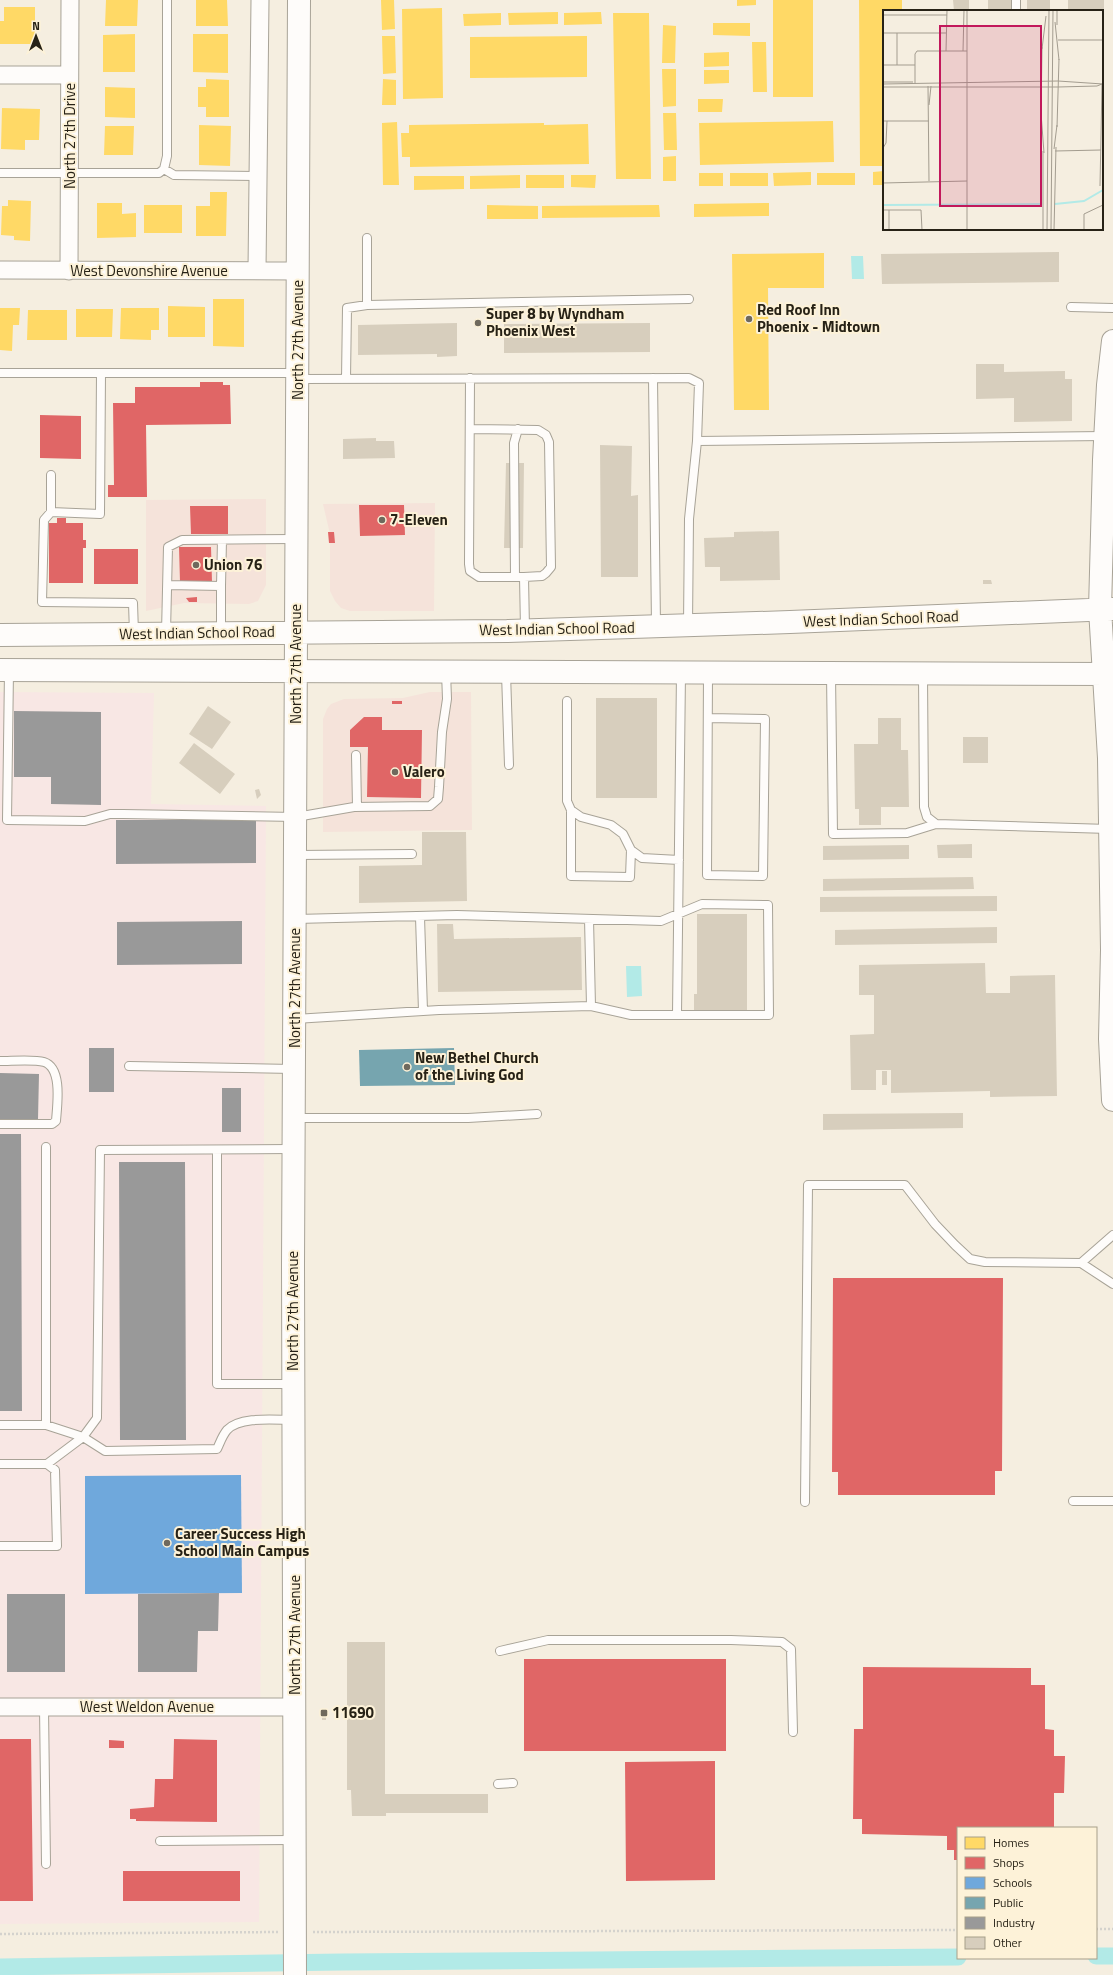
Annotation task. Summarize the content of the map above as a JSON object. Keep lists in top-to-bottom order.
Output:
{
  "streets": {
    "main road": ["North 27th Avenue", "West Indian School Road"],
    "street": ["North 27th Drive", "West Devonshire Avenue", "West Weldon Avenue"]
  },
  "crossings": [
    ["North 27th Drive", "West Devonshire Avenue"],
    ["West Devonshire Avenue", "North 27th Avenue"],
    ["North 27th Avenue", "West Indian School Road"],
    ["North 27th Avenue", "West Weldon Avenue"]
  ],
  "places": {
    "other": [
      "Red Roof Inn Phoenix - Midtown",
      "Super 8 by Wyndham Phoenix West",
      "7-Eleven",
      "Union 76",
      "Valero",
      "New Bethel Church of the Living God",
      "Career Success High School Main Campus"
    ],
    "transit": ["11690"]
  },
  "legend": [
    "Homes",
    "Shops",
    "Schools",
    "Public",
    "Industry",
    "Other"
  ],
  "north": "top"
}
